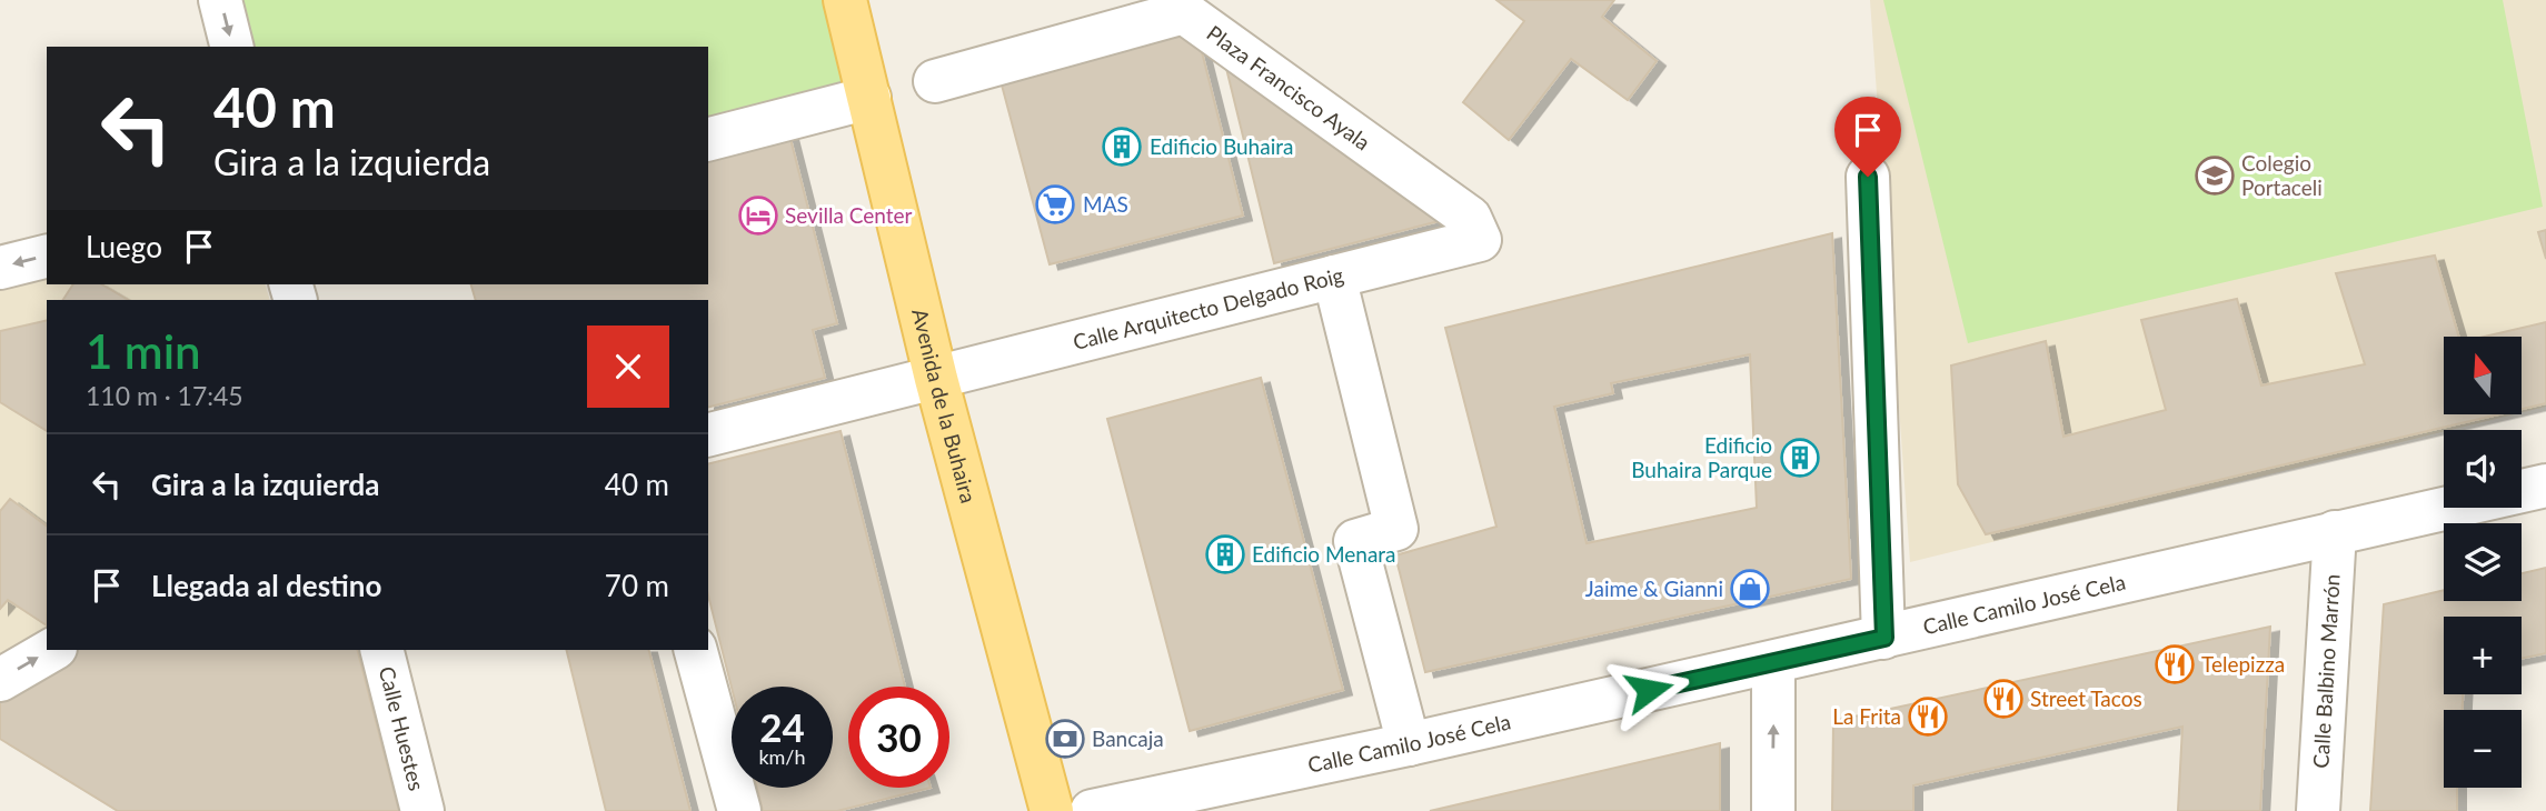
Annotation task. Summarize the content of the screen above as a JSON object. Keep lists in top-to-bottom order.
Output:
{
  "streets": {
    "main road": ["Avenida de la Buhaira"],
    "street": [
      "Plaza Francisco Ayala",
      "Calle Arquitecto Delgado Roig",
      "Calle Camilo José Cela",
      "Calle Balbino Marrón",
      "Calle Huestes"
    ]
  },
  "crossings": [
    ["Plaza Francisco Ayala", "Calle Arquitecto Delgado Roig"],
    ["Calle Arquitecto Delgado Roig", "Avenida de la Buhaira"],
    ["Calle Camilo José Cela", "Calle Balbino Marrón"]
  ],
  "places": {
    "building": ["Edificio Buhaira", "Edificio Buhaira Parque", "Edificio Menara"],
    "school or university": ["Colegio Portaceli"],
    "supermarket": ["MAS"],
    "hotel": ["Sevilla Center"],
    "shop": ["Jaime & Gianni"],
    "restaurant": ["Telepizza", "Street Tacos", "La Frita"],
    "bank": ["Bancaja"]
  },
  "north": "top",
  "page": {
    "turn": ["40 m", "Gira a la izquierda"],
    "then": "Luego",
    "heading": ["1 min", "110 m · 17:45"],
    "map_buttons": ["+", "−"],
    "list": [
      {
        "name": "Gira a la izquierda",
        "value": "40 m"
      },
      {
        "name": "Llegada al destino",
        "value": "70 m"
      }
    ],
    "speed": "24 km/h",
    "limit": "30"
  }
}
